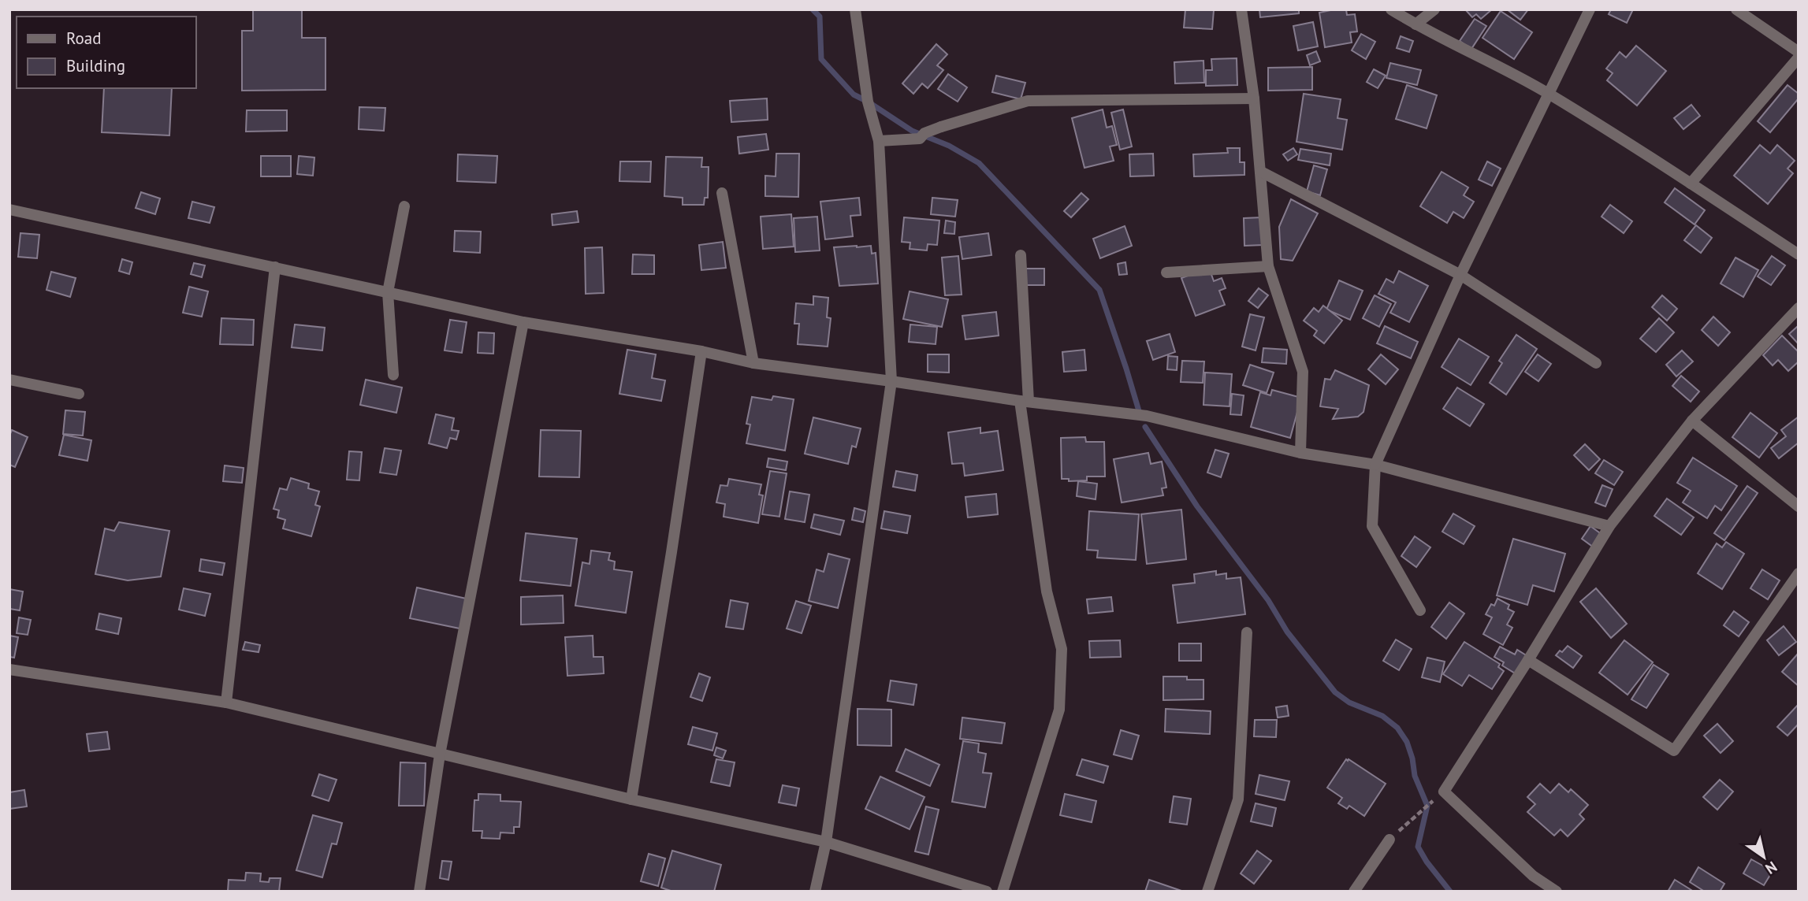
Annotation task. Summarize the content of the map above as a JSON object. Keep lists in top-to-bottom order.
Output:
{
  "legend": ["Road", "Building"],
  "north": "bottom right"
}
